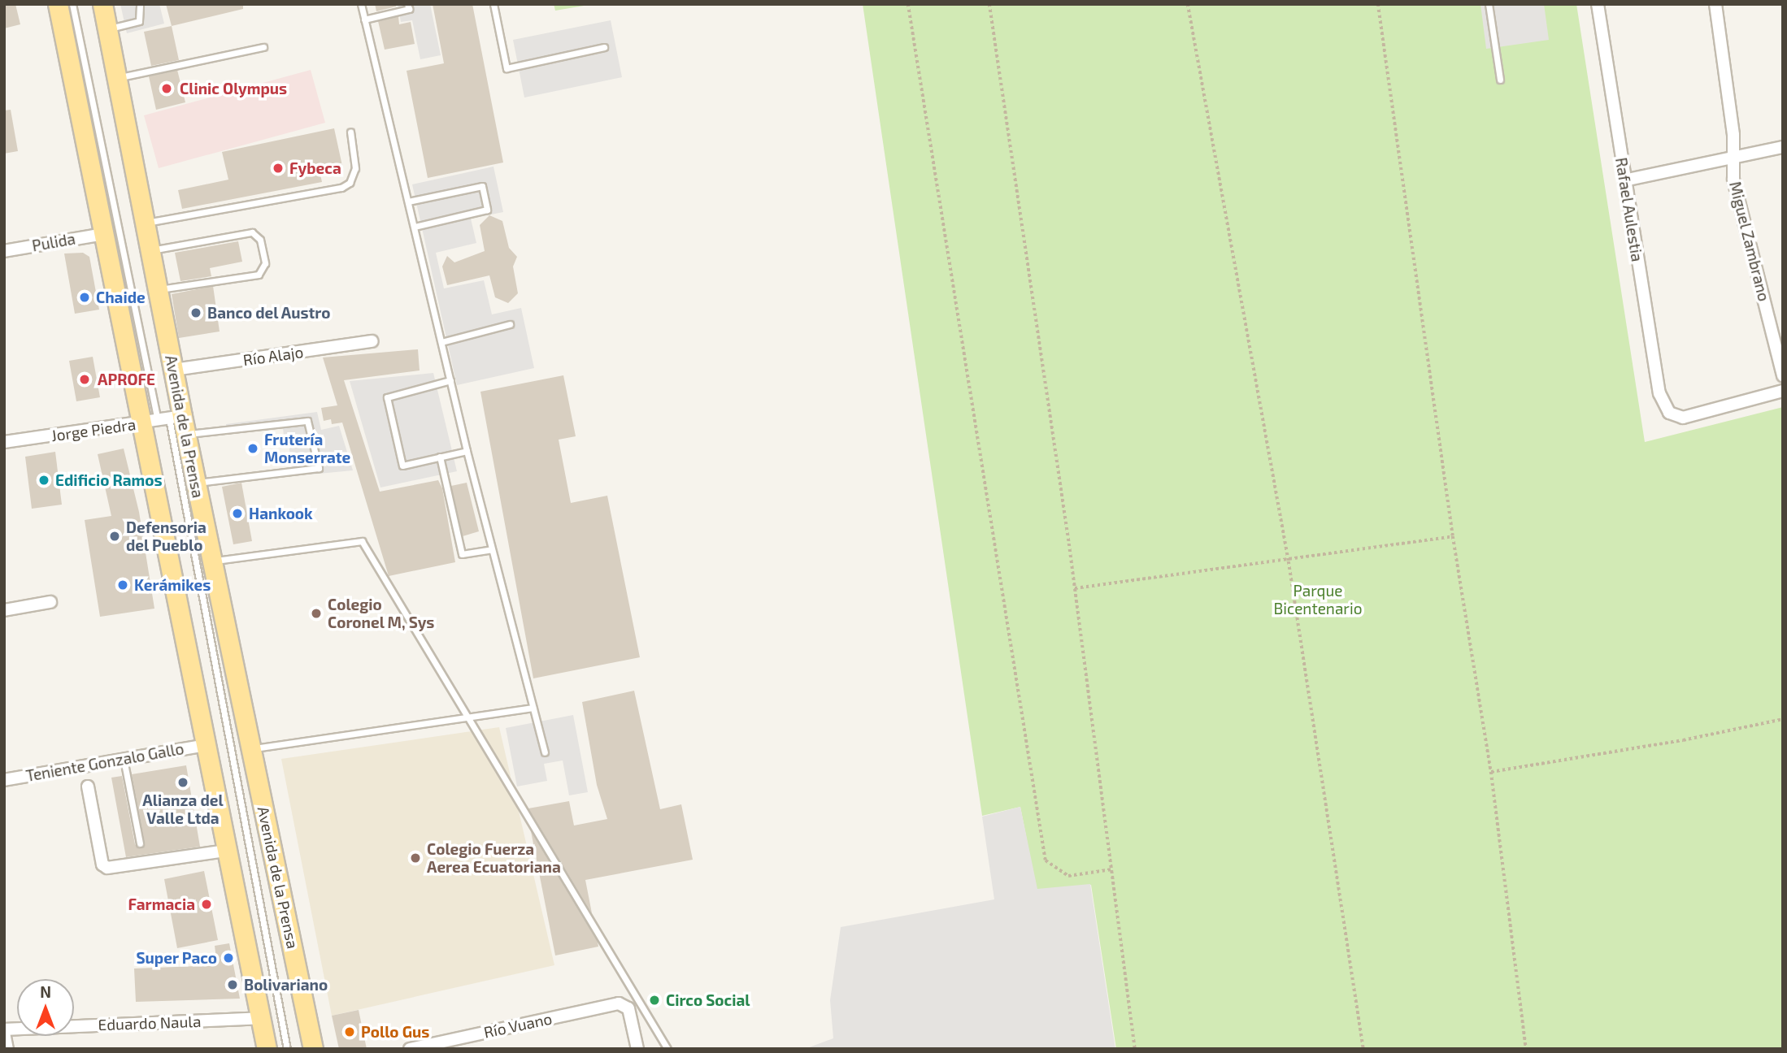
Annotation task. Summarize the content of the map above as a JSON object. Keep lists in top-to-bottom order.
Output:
{
  "streets": {
    "main road": ["Avenida de la Prensa"],
    "street": [
      "Rafael Aulestia",
      "Miguel Zambrano",
      "Pulida",
      "Río Alajo",
      "Jorge Piedra",
      "Teniente Gonzalo Gallo",
      "Eduardo Naula",
      "Río Vuano"
    ]
  },
  "crossings": [
    ["Pulida", "Avenida de la Prensa"],
    ["Río Alajo", "Avenida de la Prensa"],
    ["Avenida de la Prensa", "Jorge Piedra"],
    ["Avenida de la Prensa", "Teniente Gonzalo Gallo"],
    ["Avenida de la Prensa", "Eduardo Naula"]
  ],
  "parks": ["Parque Bicentenario"],
  "places": [
    "Clinic Olympus",
    "Fybeca",
    "Chaide",
    "Banco del Austro",
    "APROFE",
    "Frutería Monserrate",
    "Edificio Ramos",
    "Hankook",
    "Defensoria del Pueblo",
    "Kerámikes",
    "Colegio Coronel M, Sys",
    "Alianza del Valle Ltda",
    "Colegio Fuerza Aerea Ecuatoriana",
    "Farmacia",
    "Super Paco",
    "Bolivariano",
    "Circo Social",
    "Pollo Gus"
  ],
  "north": "top"
}
